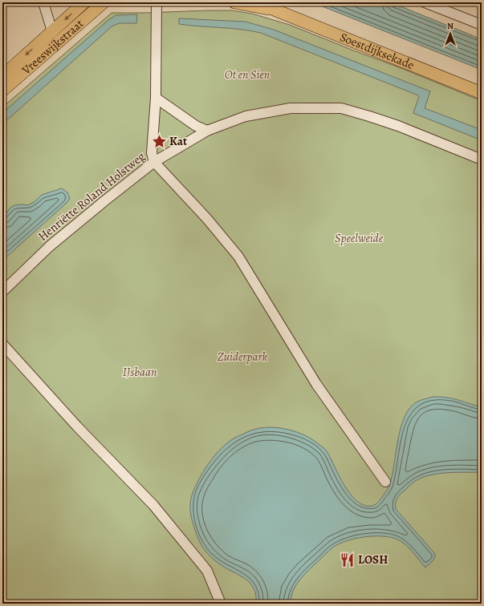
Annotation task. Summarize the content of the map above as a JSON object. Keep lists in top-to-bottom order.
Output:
{
  "streets": {
    "main road": ["Vreeswijkstraat", "Soestdijksekade"],
    "street": ["Henriëtte Roland Holstweg"]
  },
  "one_way": ["Vreeswijkstraat"],
  "parks": [
    "Ot en Sien",
    "Speelweide",
    "Zuiderpark",
    "IJsbaan"
  ],
  "places": {
    "place": ["Kat"],
    "restaurant": ["LOSH"]
  },
  "north": "top"
}
